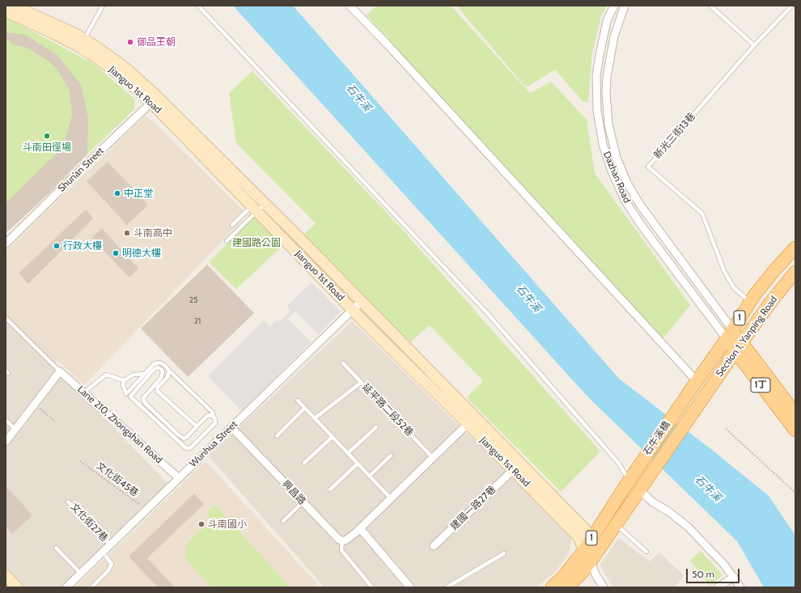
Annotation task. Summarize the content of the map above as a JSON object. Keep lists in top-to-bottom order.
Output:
{
  "streets": {
    "main road": [
      "1",
      "Section 1, Yanping Road",
      "1丁",
      "石牛溪橋"
    ],
    "street": [
      "Jianguo 1st Road",
      "Shun’an Street",
      "Dazhan Road",
      "Lane 210, Zhongshan Road",
      "Wunhua Street",
      "興昌路",
      "建國一路27巷"
    ],
    "lane": ["新光三街13巷", "延平路二段52巷", "文化街27巷"],
    "path": ["文化街45巷"]
  },
  "crossings": [
    ["Jianguo 1st Road", "Shun’an Street"],
    ["Jianguo 1st Road", "1"],
    ["Jianguo 1st Road", "Wunhua Street"],
    ["Jianguo 1st Road", "建國一路27巷"],
    ["新光三街13巷", "Section 1, Yanping Road"],
    ["Dazhan Road", "Section 1, Yanping Road"],
    ["Dazhan Road", "1丁"],
    ["1", "石牛溪橋"],
    ["Section 1, Yanping Road", "1丁"],
    ["Section 1, Yanping Road", "石牛溪橋"],
    ["Lane 210, Zhongshan Road", "Wunhua Street"],
    ["Wunhua Street", "文化街45巷"],
    ["Wunhua Street", "興昌路"],
    ["Wunhua Street", "文化街27巷"]
  ],
  "water": ["石牛溪"],
  "parks": ["建國路公園"],
  "places": [
    "御品王朝",
    "斗南田徑場",
    "中正堂",
    "斗南高中",
    "行政大樓",
    "明德大樓",
    "斗南國小"
  ],
  "house_numbers": ["25", "21"],
  "scale_bar": "50 m"
}
